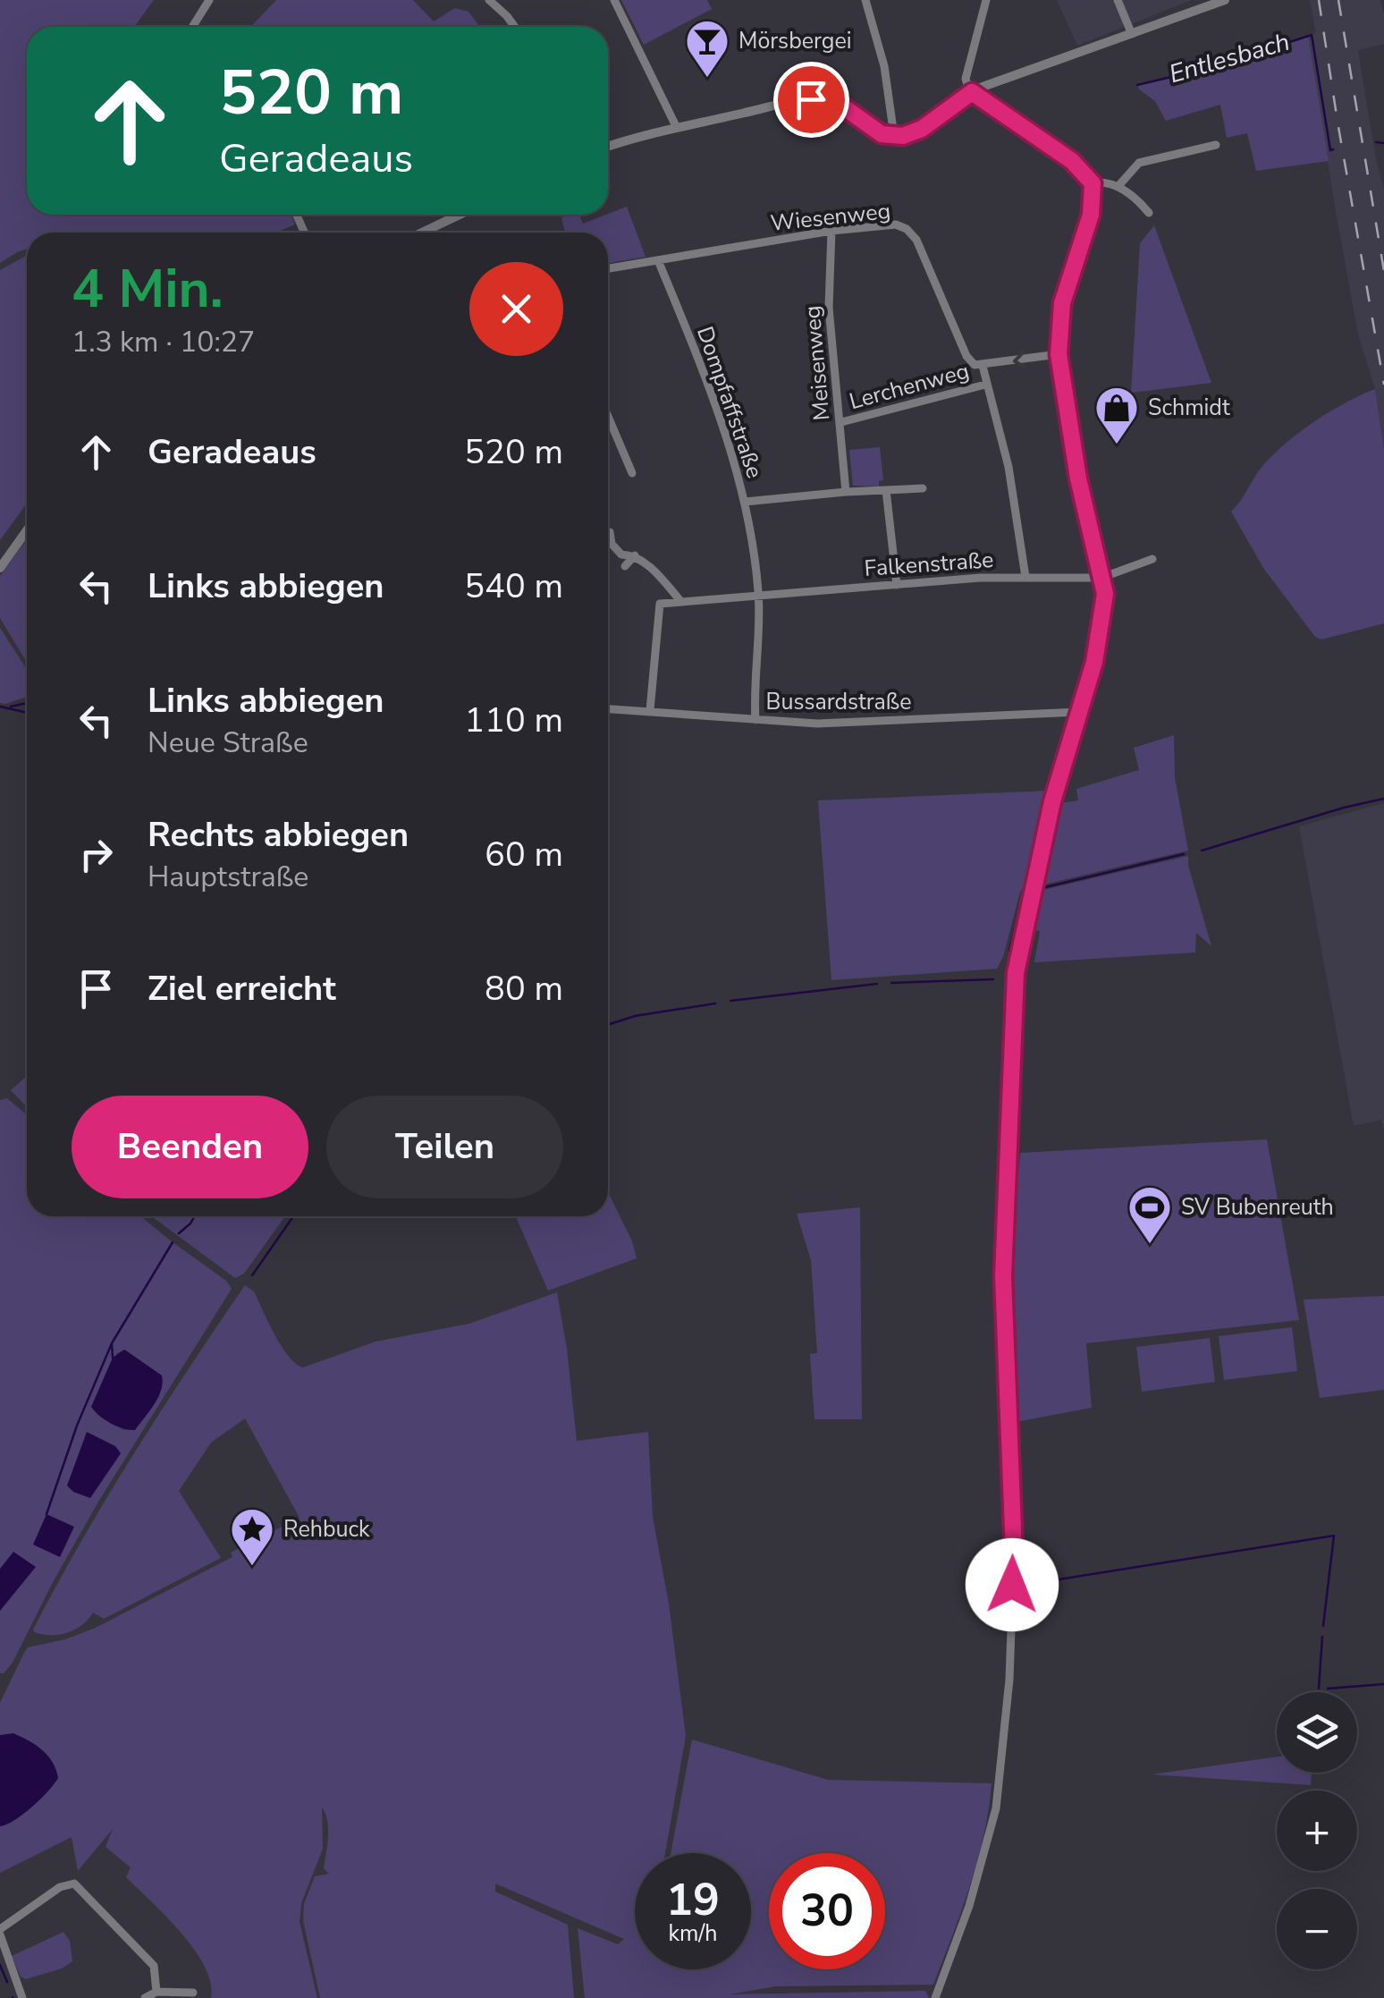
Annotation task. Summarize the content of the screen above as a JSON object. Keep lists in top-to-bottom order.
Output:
{
  "streets": {
    "street": [
      "Wiesenweg",
      "Meisenweg",
      "Lerchenweg",
      "Dompfaffstraße",
      "Falkenstraße",
      "Bussardstraße"
    ]
  },
  "crossings": [
    ["Wiesenweg", "Meisenweg"],
    ["Wiesenweg", "Lerchenweg"],
    ["Wiesenweg", "Dompfaffstraße"],
    ["Wiesenweg", "Falkenstraße"],
    ["Meisenweg", "Lerchenweg"],
    ["Dompfaffstraße", "Falkenstraße"],
    ["Dompfaffstraße", "Bussardstraße"]
  ],
  "water": ["Entlesbach"],
  "places": {
    "bar": ["Mörsbergei"],
    "shop": ["Schmidt"],
    "sports": ["SV Bubenreuth"],
    "place": ["Rehbuck"]
  },
  "page": {
    "turn": ["520 m", "Geradeaus"],
    "heading": ["4 Min.", "1.3 km · 10:27"],
    "list": [
      {
        "name": "Geradeaus",
        "value": "520 m"
      },
      {
        "name": "Links abbiegen",
        "value": "540 m"
      },
      {
        "name": "Links abbiegen",
        "note": "Neue Straße",
        "value": "110 m"
      },
      {
        "name": "Rechts abbiegen",
        "note": "Hauptstraße",
        "value": "60 m"
      },
      {
        "name": "Ziel erreicht",
        "value": "80 m"
      }
    ],
    "buttons": ["Beenden", "Teilen"],
    "map_buttons": ["+", "−"],
    "speed": "19 km/h",
    "limit": "30"
  }
}
